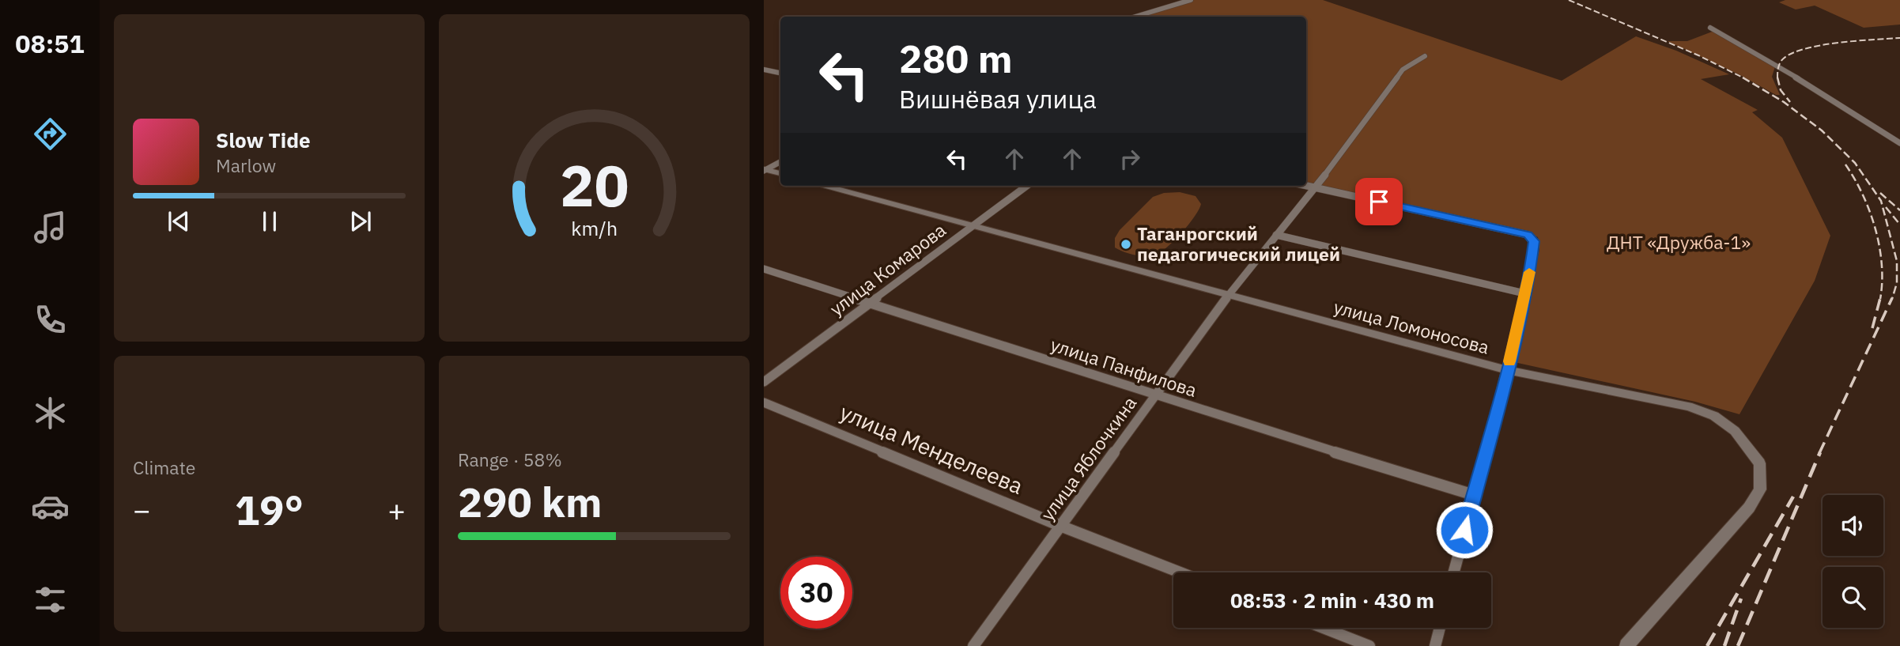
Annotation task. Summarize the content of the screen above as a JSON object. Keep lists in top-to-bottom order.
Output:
{
  "streets": {
    "street": [
      "улица Комарова",
      "улица Ломоносова",
      "улица Панфилова",
      "улица Менделеева",
      "улица Яблочкина"
    ]
  },
  "crossings": [
    ["улица Комарова", "улица Ломоносова"],
    ["улица Комарова", "улица Панфилова"],
    ["улица Ломоносова", "улица Яблочкина"],
    ["улица Панфилова", "улица Яблочкина"],
    ["улица Менделеева", "улица Яблочкина"]
  ],
  "parks": ["ДНТ «Дружба-1»"],
  "places": ["Таганрогский педагогический лицей"],
  "page": {
    "tabs": "08:51",
    "turn": ["280 m", "Вишнёвая улица"],
    "song": ["Slow Tide", "Marlow"],
    "tile": [
      "Climate",
      ["Range · 58%", "290 km"]
    ],
    "heat": ["−", "19°", "+"],
    "limit": "30",
    "trip": "08:53 · 2 min · 430 m",
    "gauge": ["20", "km/h"]
  }
}
